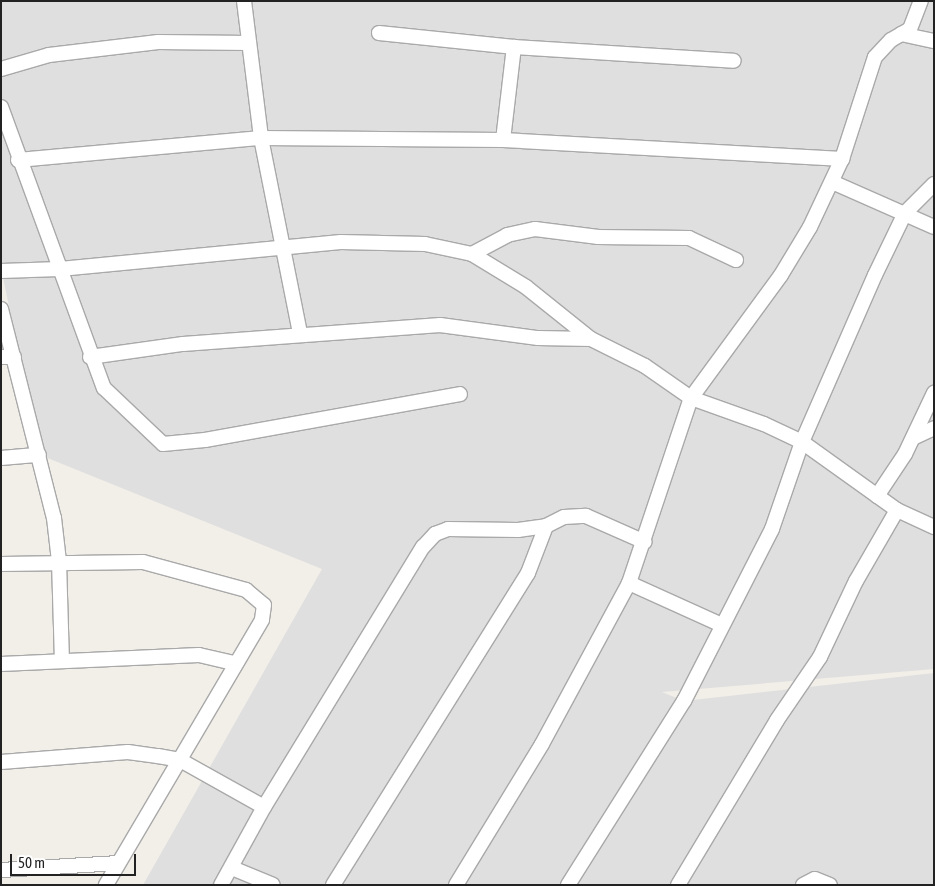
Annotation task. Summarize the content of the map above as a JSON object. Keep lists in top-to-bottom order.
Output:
{
  "scale_bar": "50 m"
}
